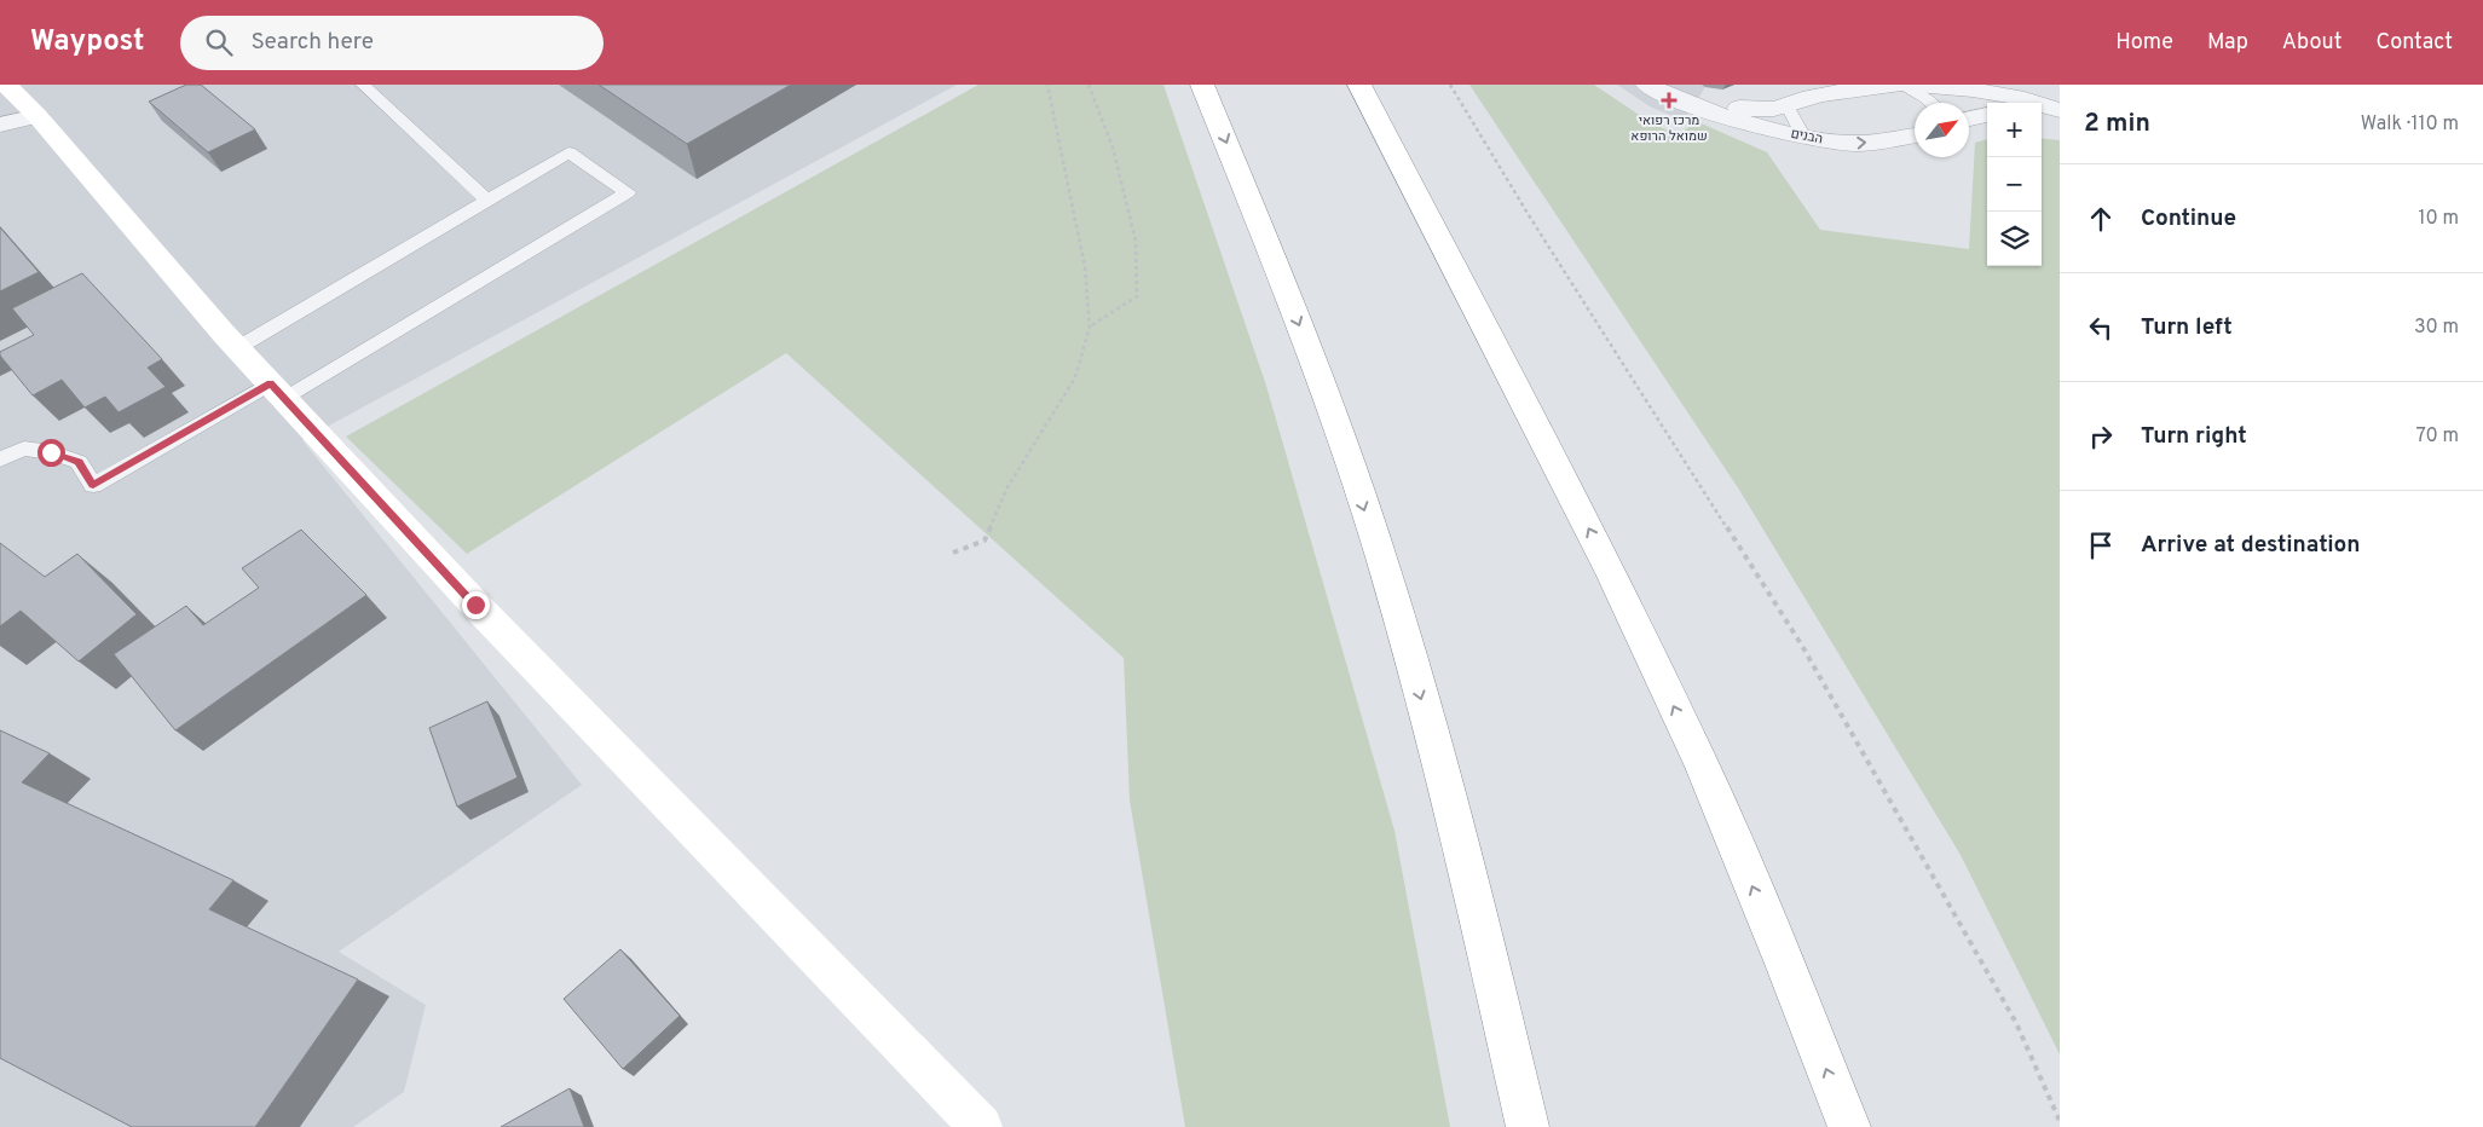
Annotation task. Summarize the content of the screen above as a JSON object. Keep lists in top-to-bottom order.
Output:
{
  "streets": {
    "street": ["הבנים"]
  },
  "places": {
    "health": ["מרכז רפואי שמואל הרופא"]
  },
  "north": "top right",
  "page": {
    "header": "Waypost",
    "search": "Search here",
    "nav": [
      "Home",
      "Map",
      "About",
      "Contact"
    ],
    "heading": ["2 min", "Walk · 110 m"],
    "map_buttons": ["+", "−"],
    "list": [
      ["Continue", "10 m"],
      ["Turn left", "30 m"],
      ["Turn right", "70 m"],
      "Arrive at destination"
    ]
  }
}
